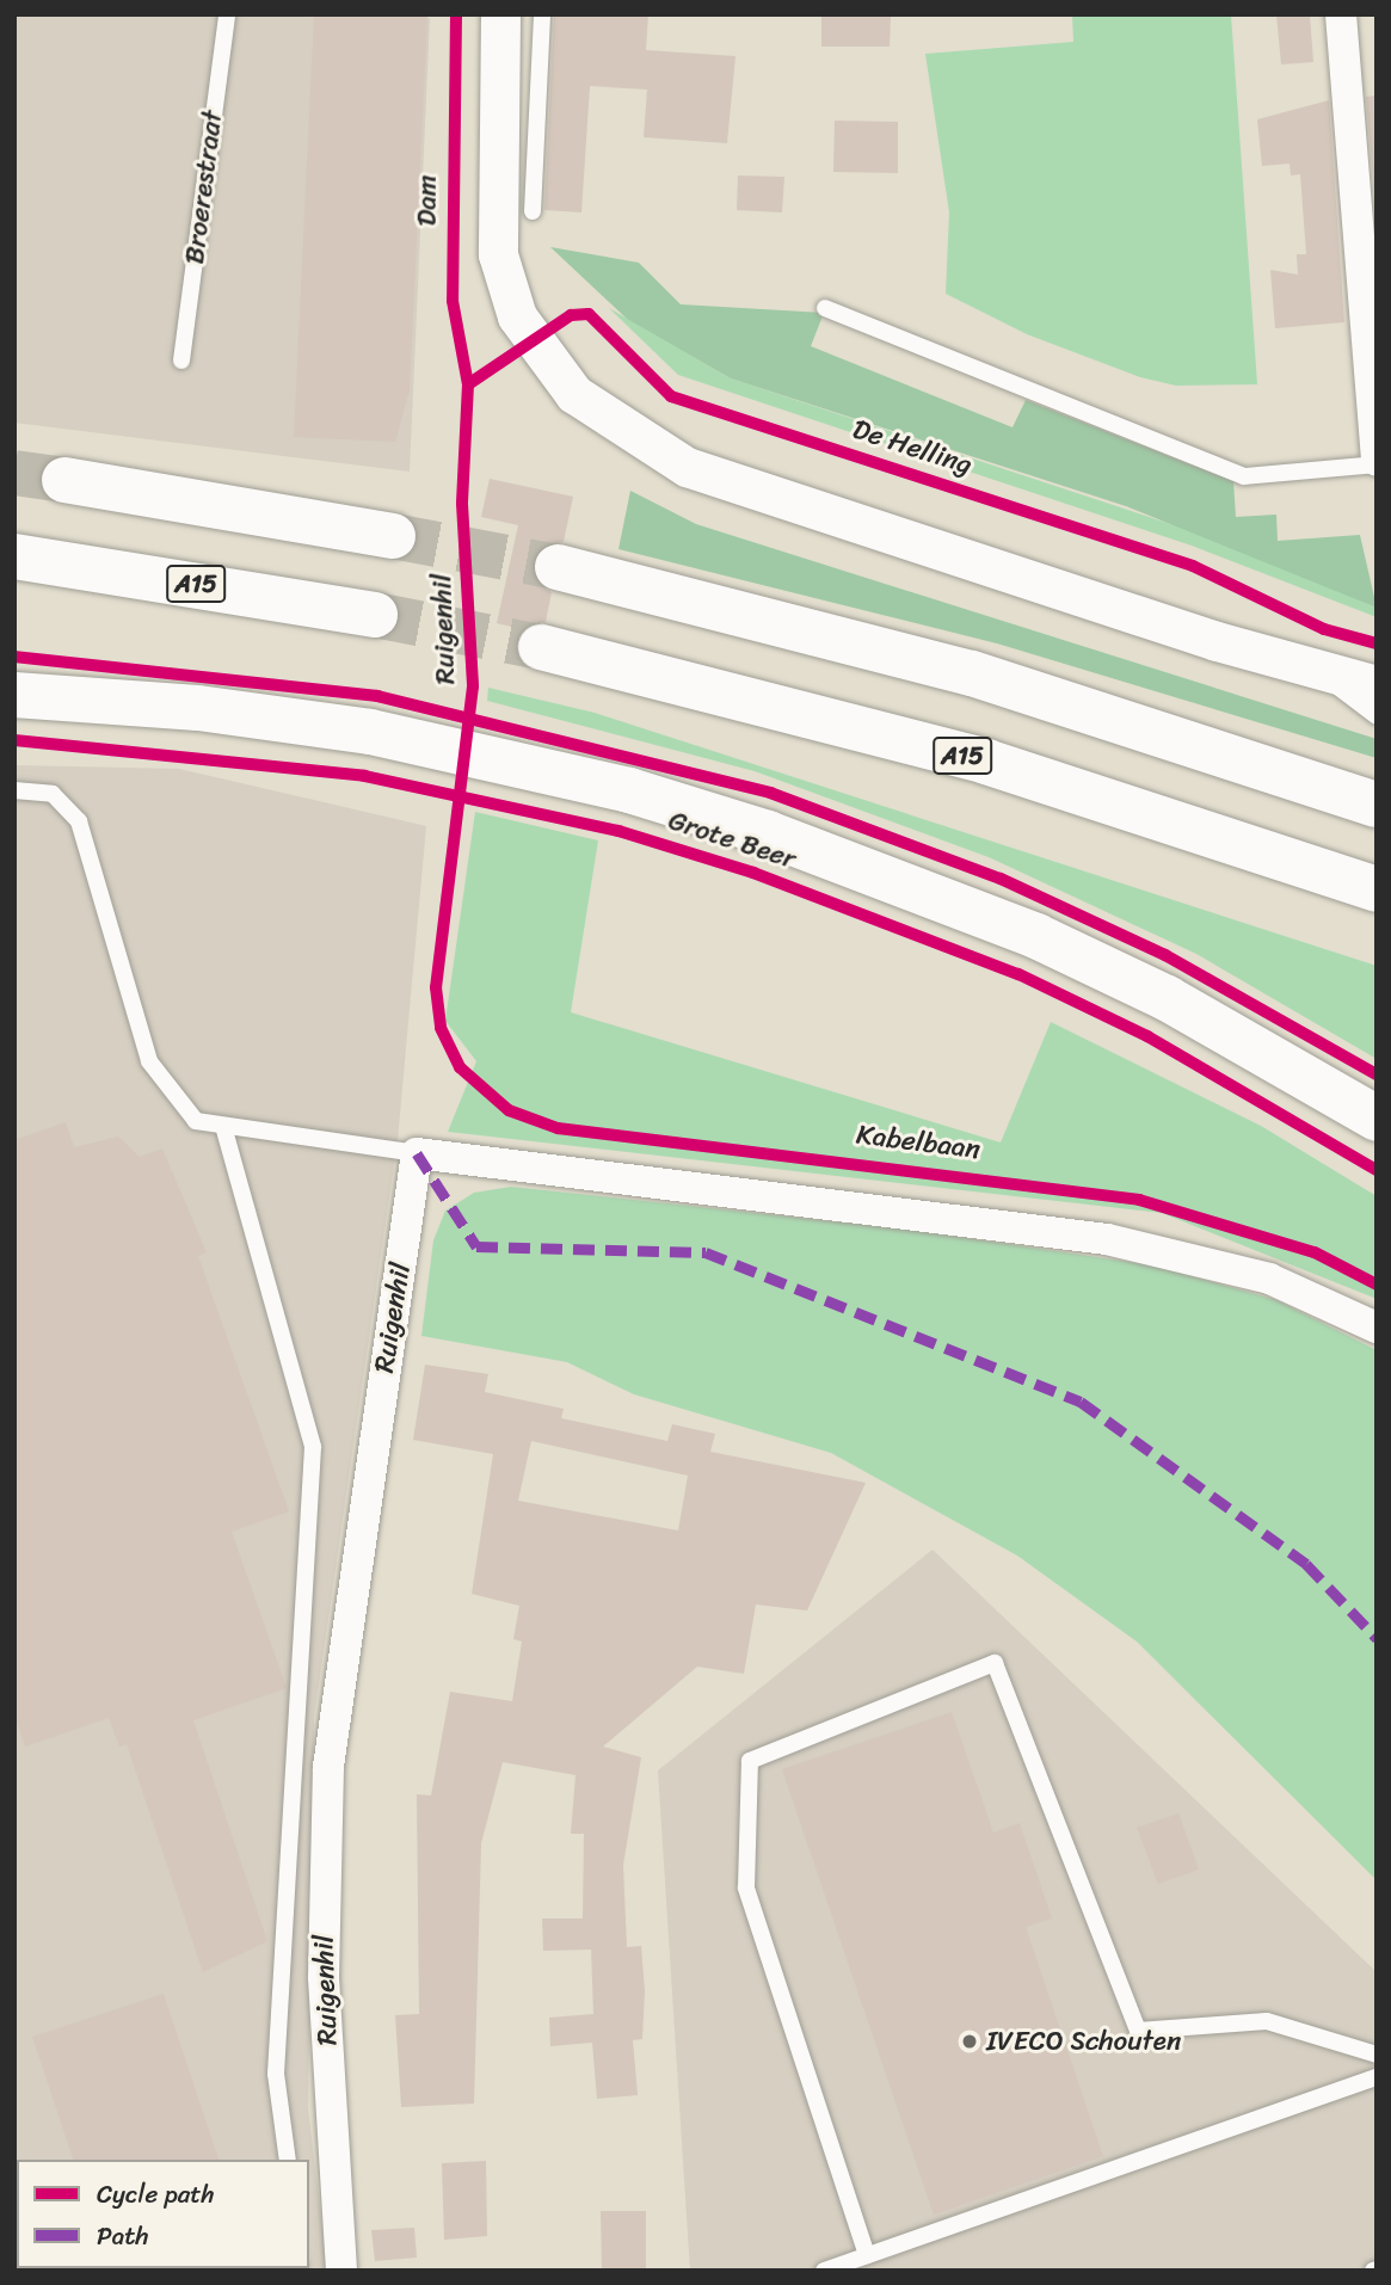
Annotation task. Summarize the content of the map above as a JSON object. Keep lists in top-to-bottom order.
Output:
{
  "streets": {
    "main road": ["A15", "Grote Beer"],
    "street": ["Ruigenhil"],
    "lane": ["Broerestraat"],
    "cycle path": ["Dam", "De Helling"]
  },
  "places": ["IVECO Schouten"],
  "legend": ["Cycle path", "Path"]
}
